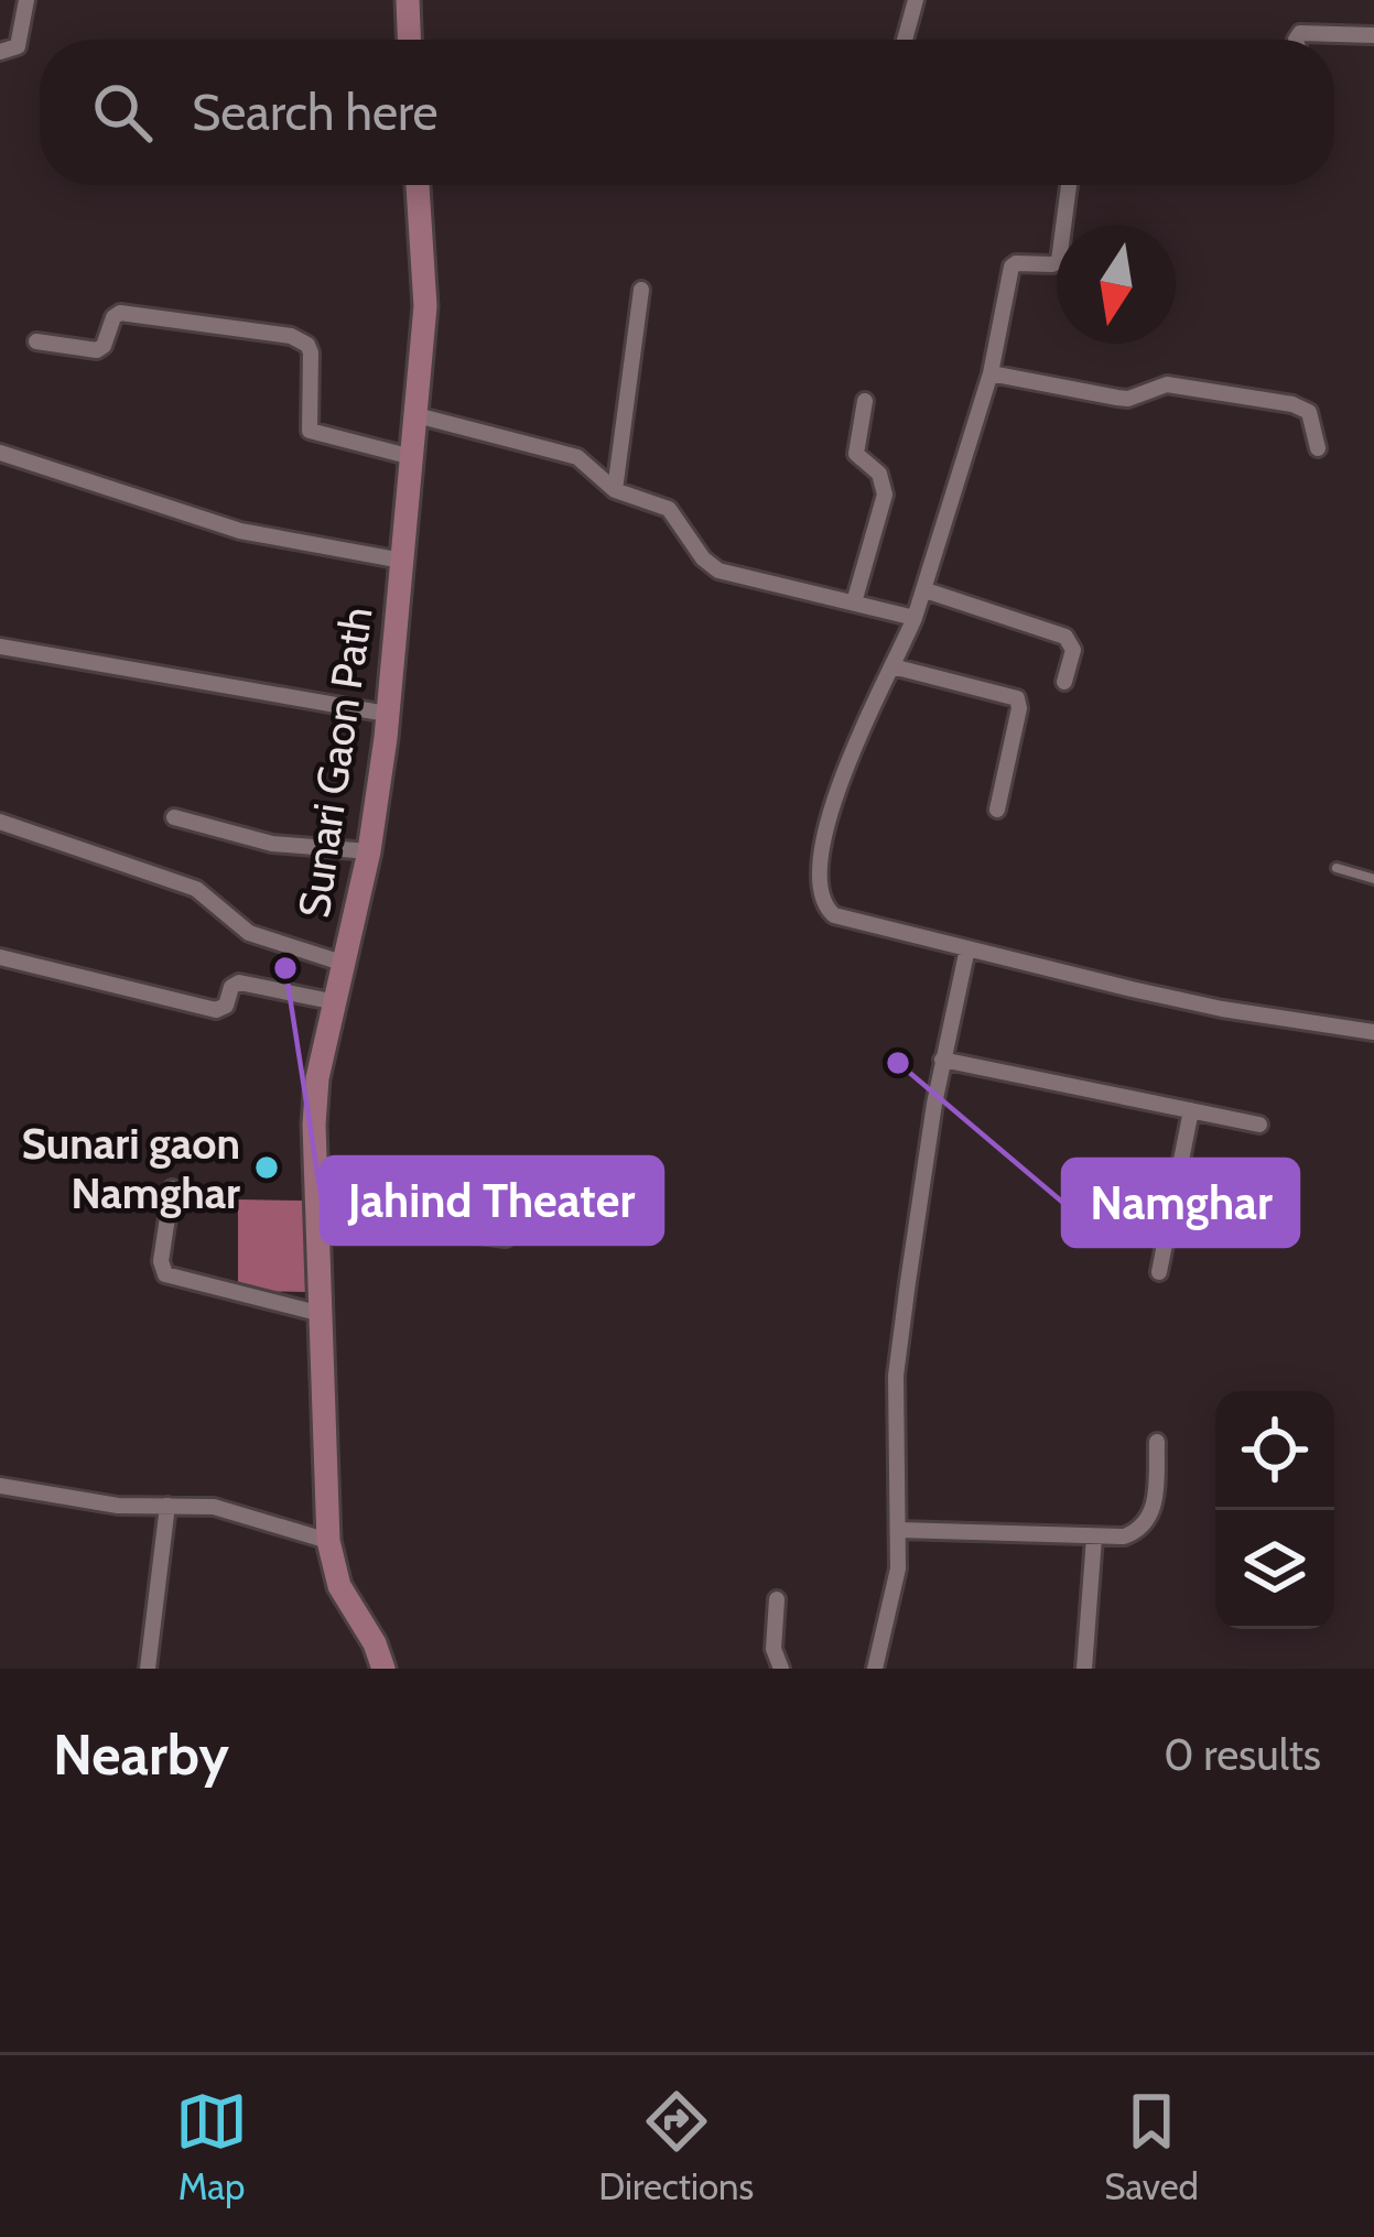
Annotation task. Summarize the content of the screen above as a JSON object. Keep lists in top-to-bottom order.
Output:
{
  "streets": {
    "street": ["Sunari Gaon Path"]
  },
  "places": ["Jahind Theater", "Namghar", "Sunari gaon Namghar"],
  "north": "bottom",
  "page": {
    "search": "Search here",
    "heading": ["Nearby", "0 results"],
    "nav": ["Map", "Directions", "Saved"]
  }
}
